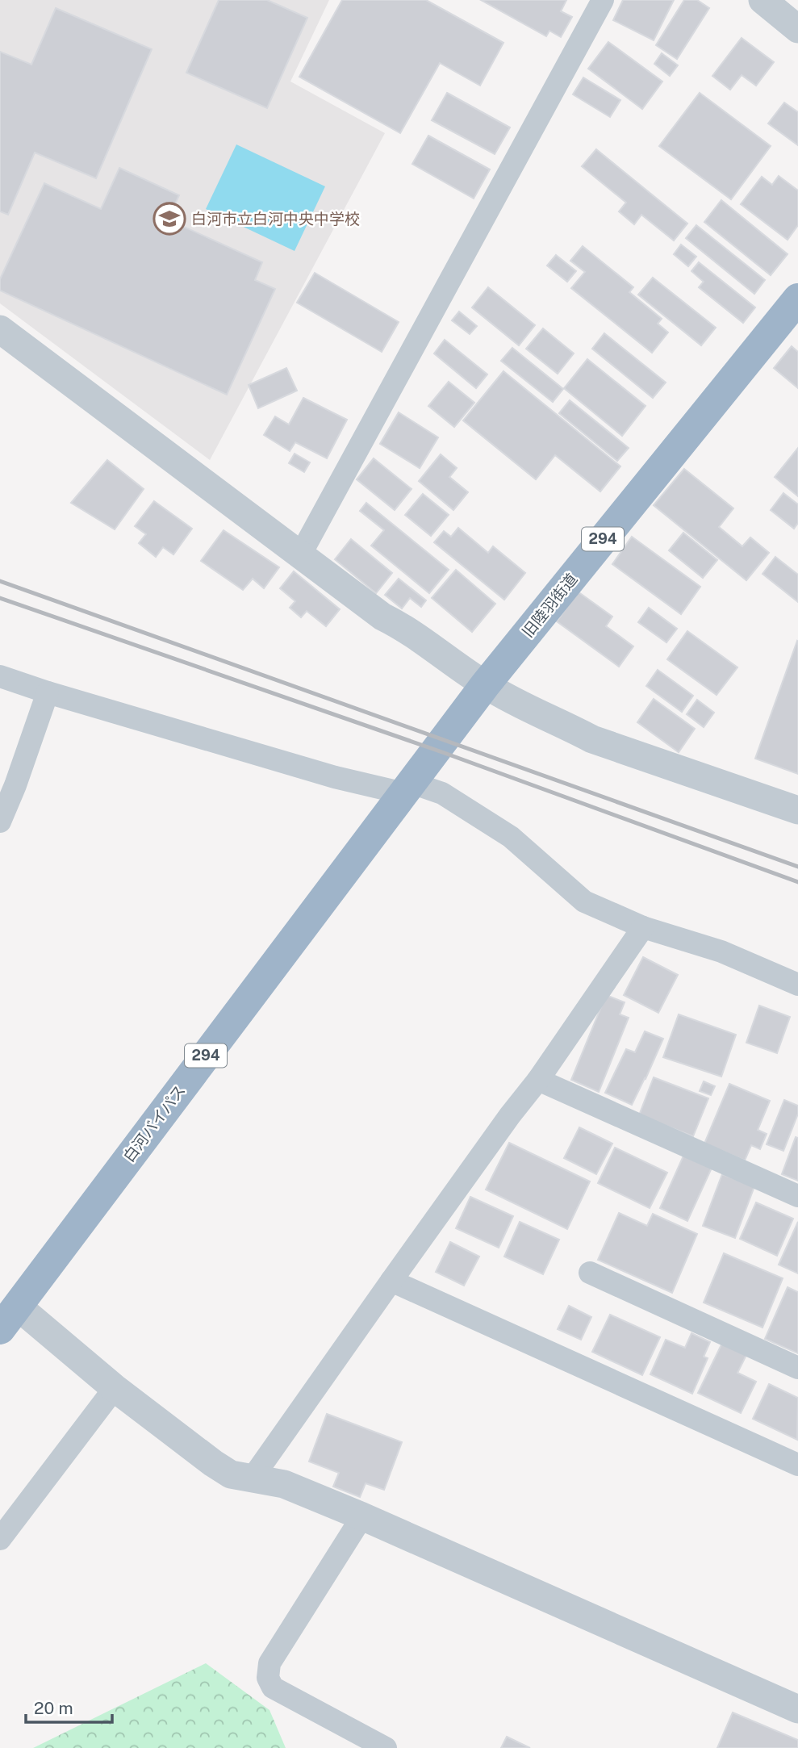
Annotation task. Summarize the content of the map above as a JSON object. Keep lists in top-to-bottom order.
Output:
{
  "streets": {
    "highway": ["294", "旧陸羽街道", "白河バイパス"]
  },
  "crossings": [
    ["旧陸羽街道", "白河バイパス"]
  ],
  "places": {
    "school or university": ["白河市立白河中央中学校"]
  },
  "scale_bar": "20 m"
}
